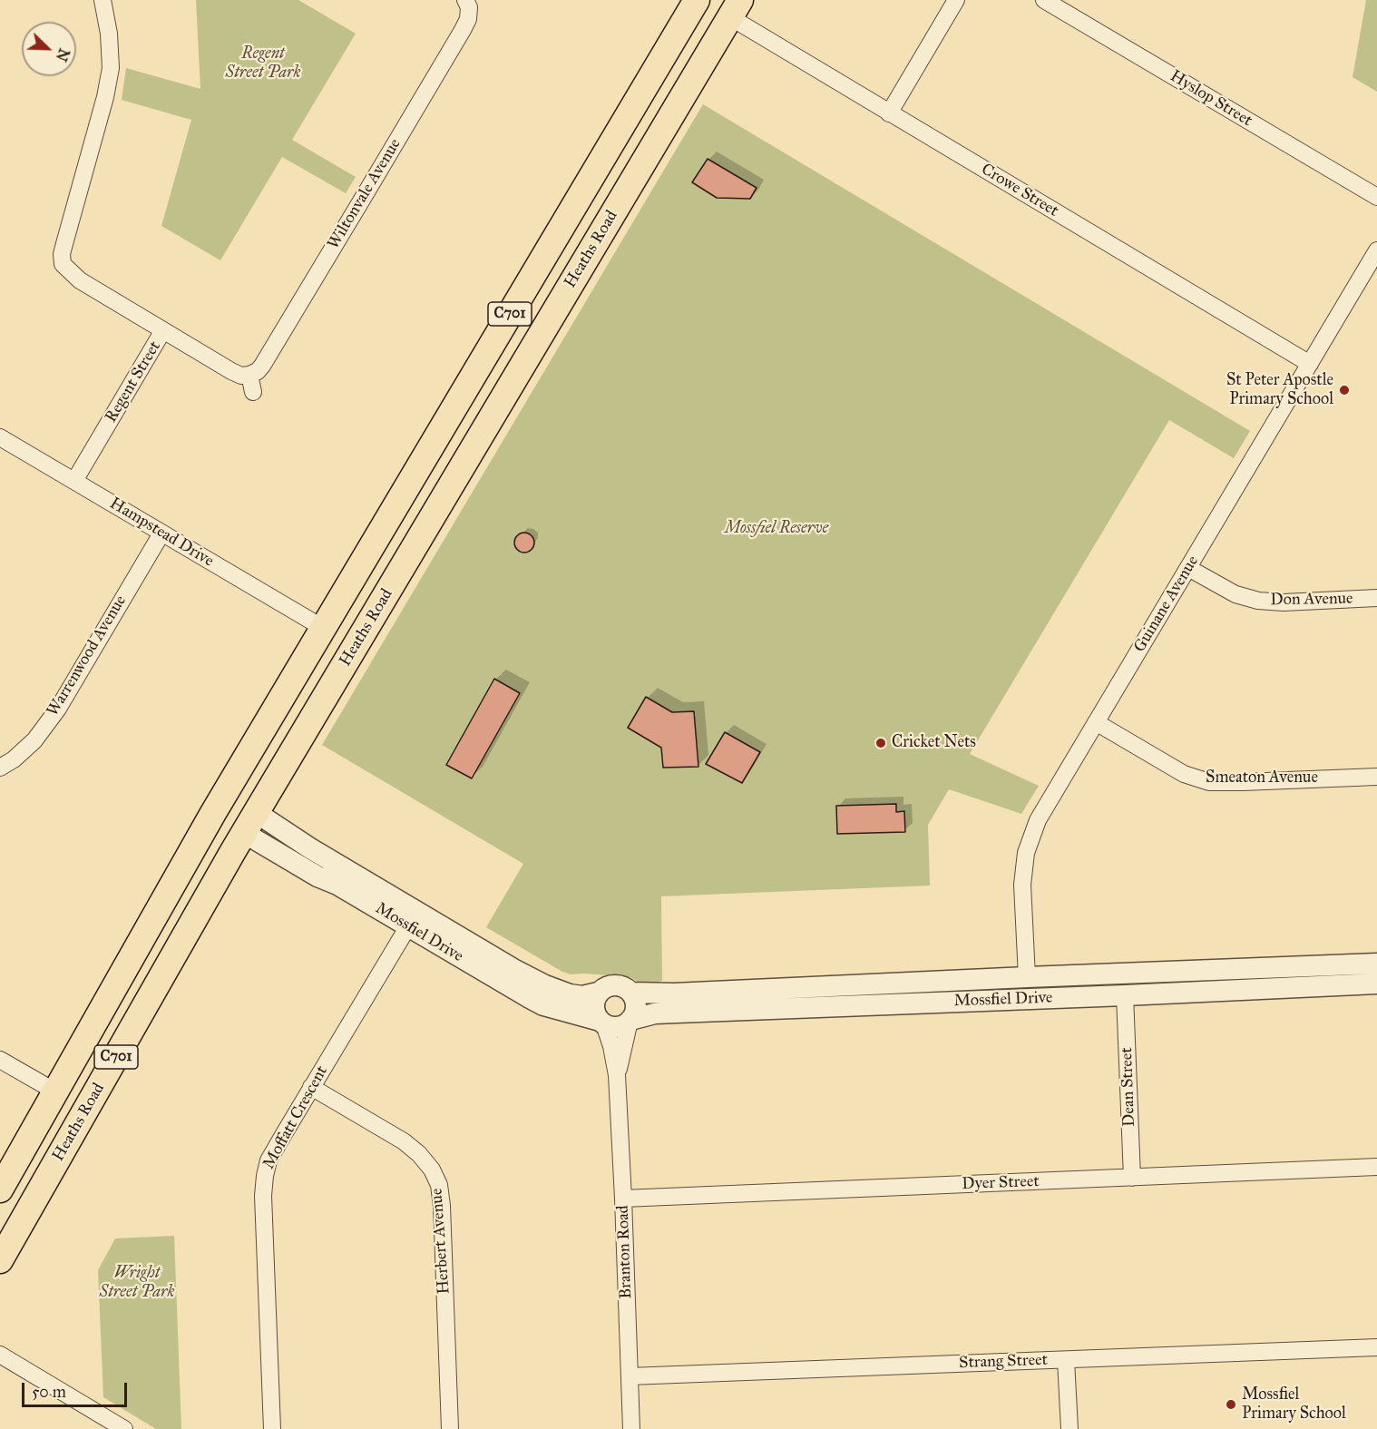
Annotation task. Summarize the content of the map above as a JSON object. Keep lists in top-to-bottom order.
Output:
{
  "streets": {
    "main road": ["Heaths Road", "C701"],
    "street": [
      "Hyslop Street",
      "Crowe Street",
      "Wiltonvale Avenue",
      "Regent Street",
      "Hampstead Drive",
      "Don Avenue",
      "Guinane Avenue",
      "Warrenwood Avenue",
      "Smeaton Avenue",
      "Mossfiel Drive",
      "Dean Street",
      "Moffatt Crescent",
      "Dyer Street",
      "Herbert Avenue",
      "Branton Road",
      "Strang Street"
    ]
  },
  "crossings": [
    ["Crowe Street", "Heaths Road"],
    ["Crowe Street", "Guinane Avenue"],
    ["Heaths Road", "Mossfiel Drive"],
    ["C701", "Hampstead Drive"],
    ["Regent Street", "Hampstead Drive"],
    ["Hampstead Drive", "Warrenwood Avenue"],
    ["Don Avenue", "Guinane Avenue"],
    ["Guinane Avenue", "Smeaton Avenue"],
    ["Guinane Avenue", "Mossfiel Drive"],
    ["Mossfiel Drive", "Dean Street"],
    ["Mossfiel Drive", "Moffatt Crescent"],
    ["Mossfiel Drive", "Branton Road"],
    ["Dean Street", "Dyer Street"],
    ["Moffatt Crescent", "Herbert Avenue"],
    ["Dyer Street", "Branton Road"],
    ["Branton Road", "Strang Street"]
  ],
  "parks": ["Regent Street Park", "Mossfiel Reserve", "Wright Street Park"],
  "places": ["St Peter Apostle Primary School", "Cricket Nets", "Mossfiel Primary School"],
  "scale_bar": "50 m",
  "north": "bottom right"
}
